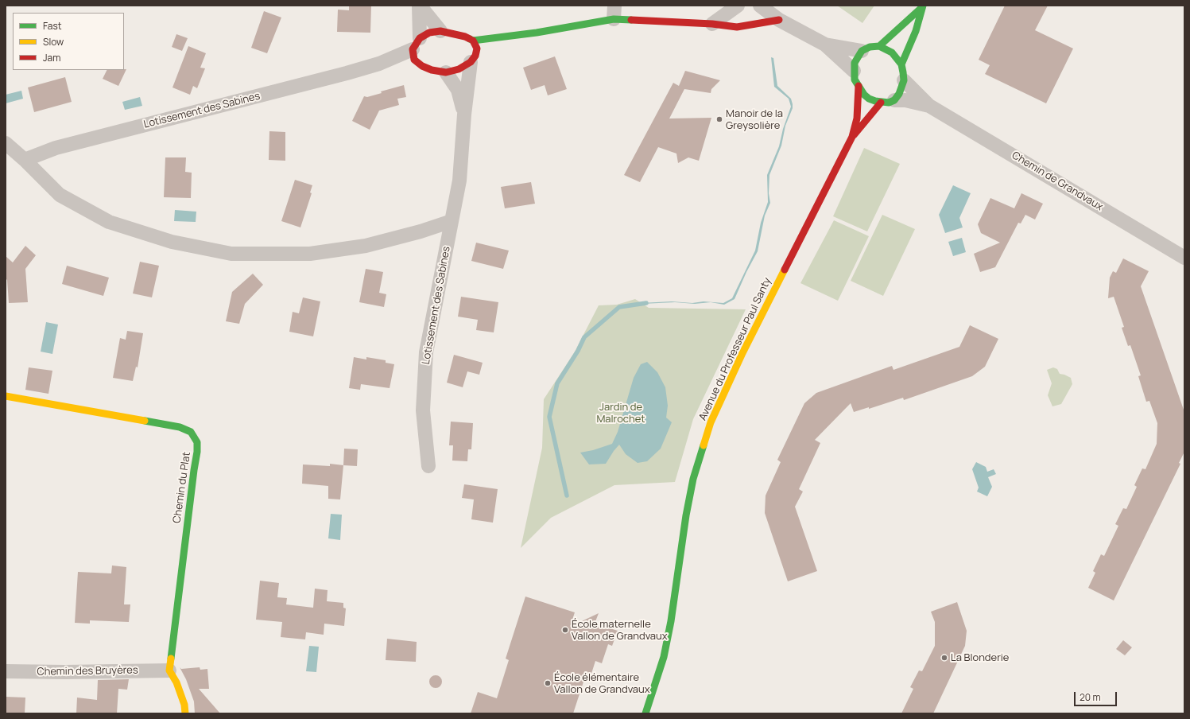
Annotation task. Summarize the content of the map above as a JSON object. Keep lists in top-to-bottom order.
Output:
{
  "streets": {
    "main road": ["Lotissement des Sabines", "Avenue du Professeur Paul Santy", "Chemin du Plat"],
    "street": ["Chemin de Grandvaux", "Chemin des Bruyères"]
  },
  "crossings": [
    ["Chemin de Grandvaux", "Avenue du Professeur Paul Santy"],
    ["Chemin du Plat", "Chemin des Bruyères"]
  ],
  "parks": ["Jardin de Malrochet"],
  "places": [
    "Manoir de la Greysolière",
    "École maternelle Vallon de Grandvaux",
    "La Blonderie",
    "École élémentaire Vallon de Grandvaux"
  ],
  "legend": ["Fast", "Slow", "Jam"],
  "scale_bar": "20 m"
}
